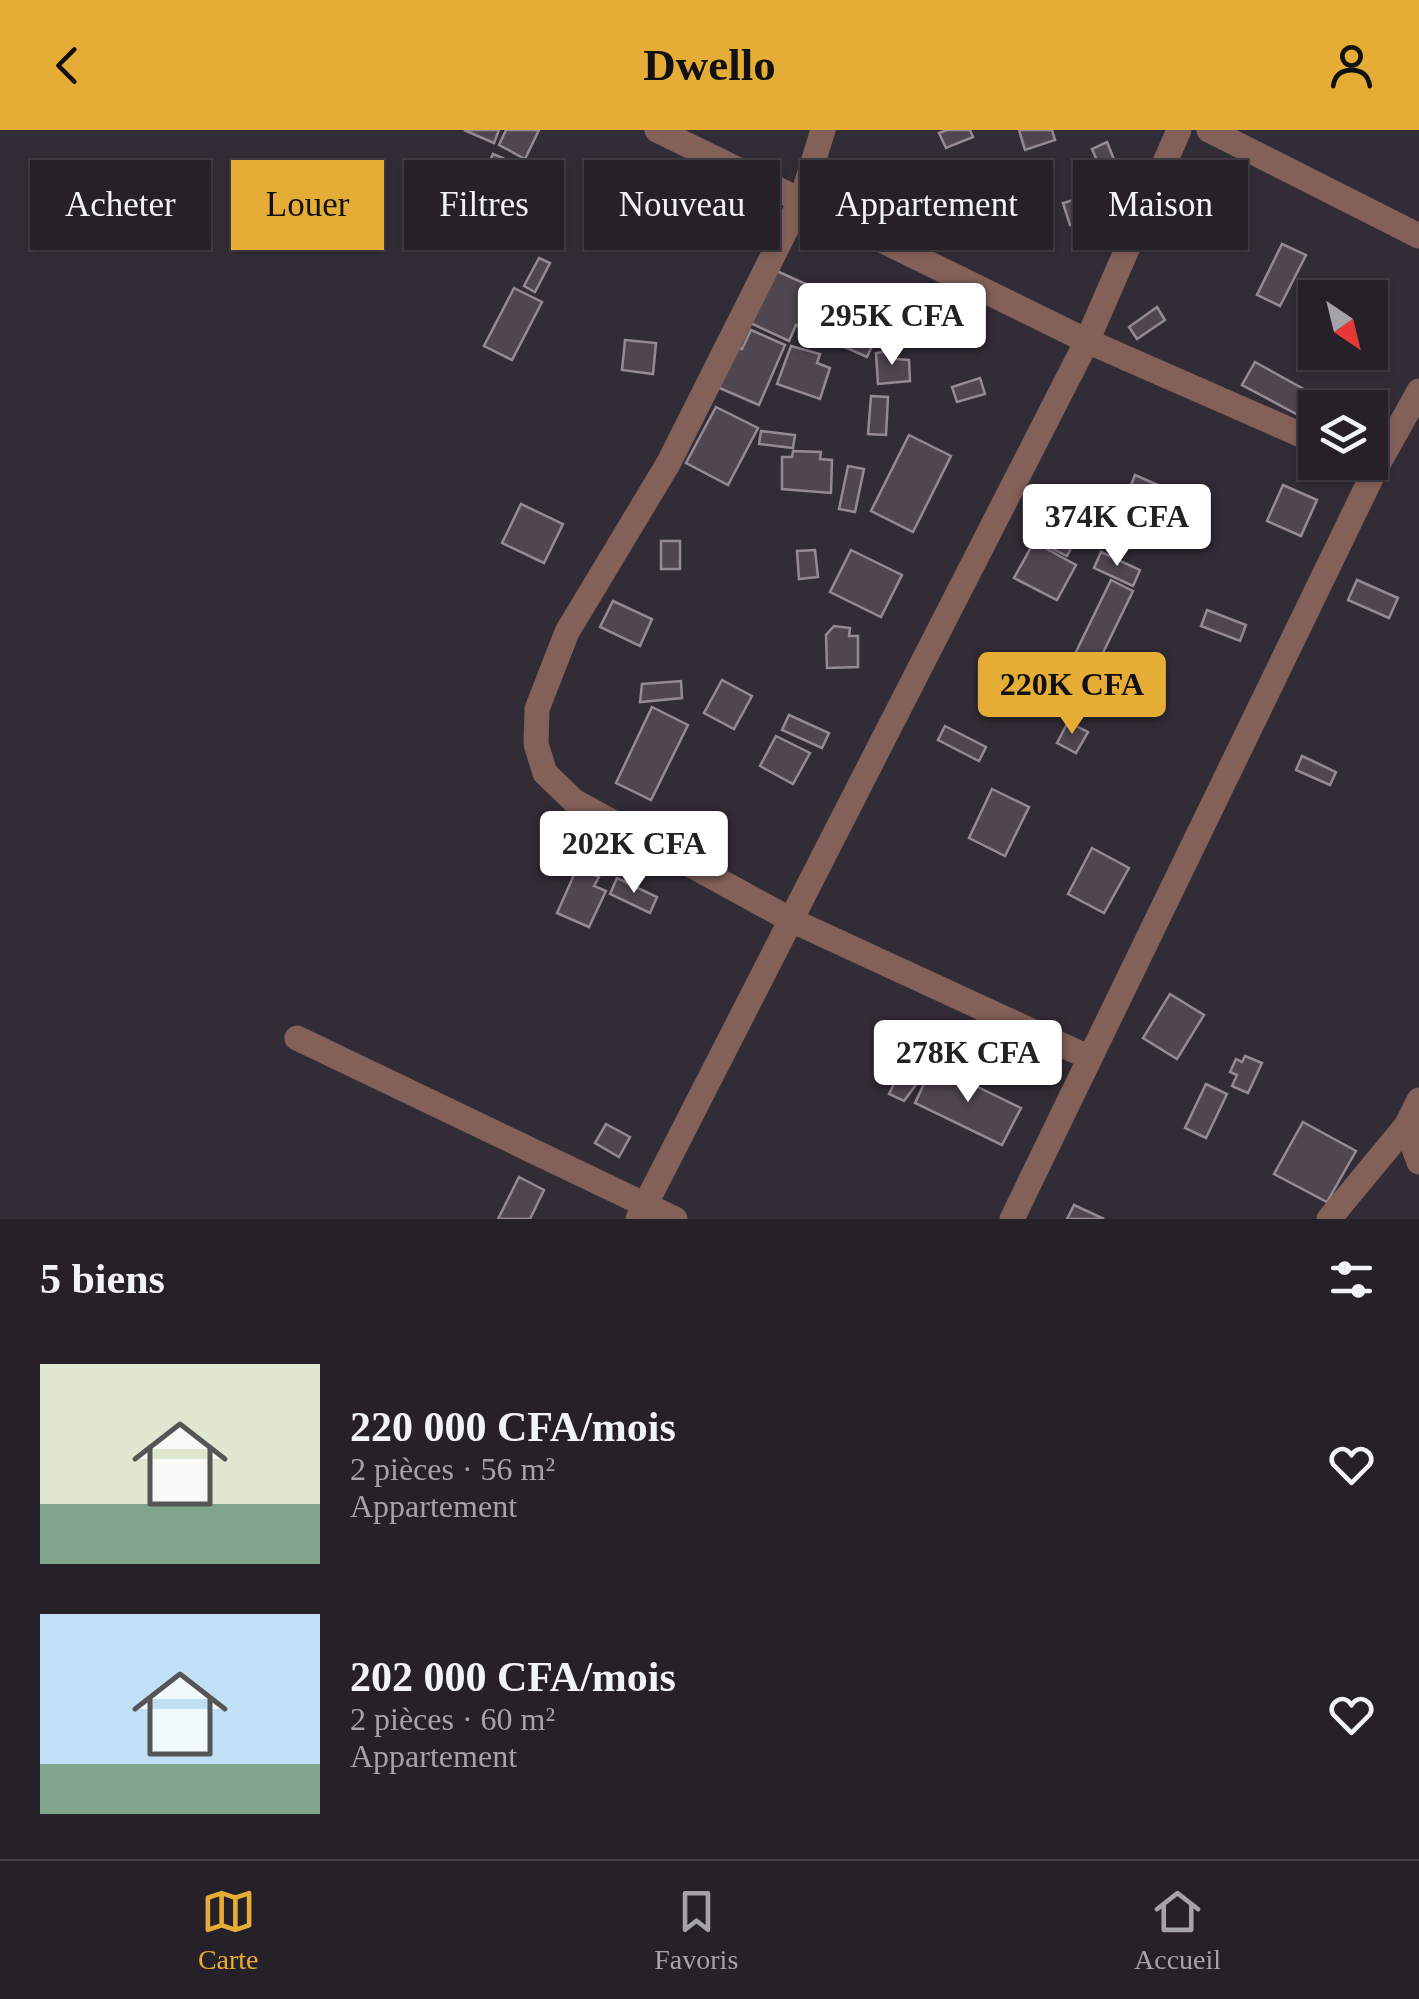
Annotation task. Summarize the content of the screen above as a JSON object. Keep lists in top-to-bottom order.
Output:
{
  "north": "bottom right",
  "page": {
    "header": "Dwello",
    "chip": [
      "Acheter",
      "Louer",
      "Filtres",
      "Nouveau",
      "Appartement",
      "Maison"
    ],
    "price": [
      "295K CFA",
      "374K CFA",
      "220K CFA",
      "202K CFA",
      "278K CFA"
    ],
    "heading": "5 biens",
    "list": [
      {
        "name": "220 000 CFA/mois",
        "note": "2 pièces · 56 m² · Appartement"
      },
      {
        "name": "202 000 CFA/mois",
        "note": "2 pièces · 60 m² · Appartement"
      }
    ],
    "tabs": ["Carte", "Favoris", "Accueil"]
  }
}
